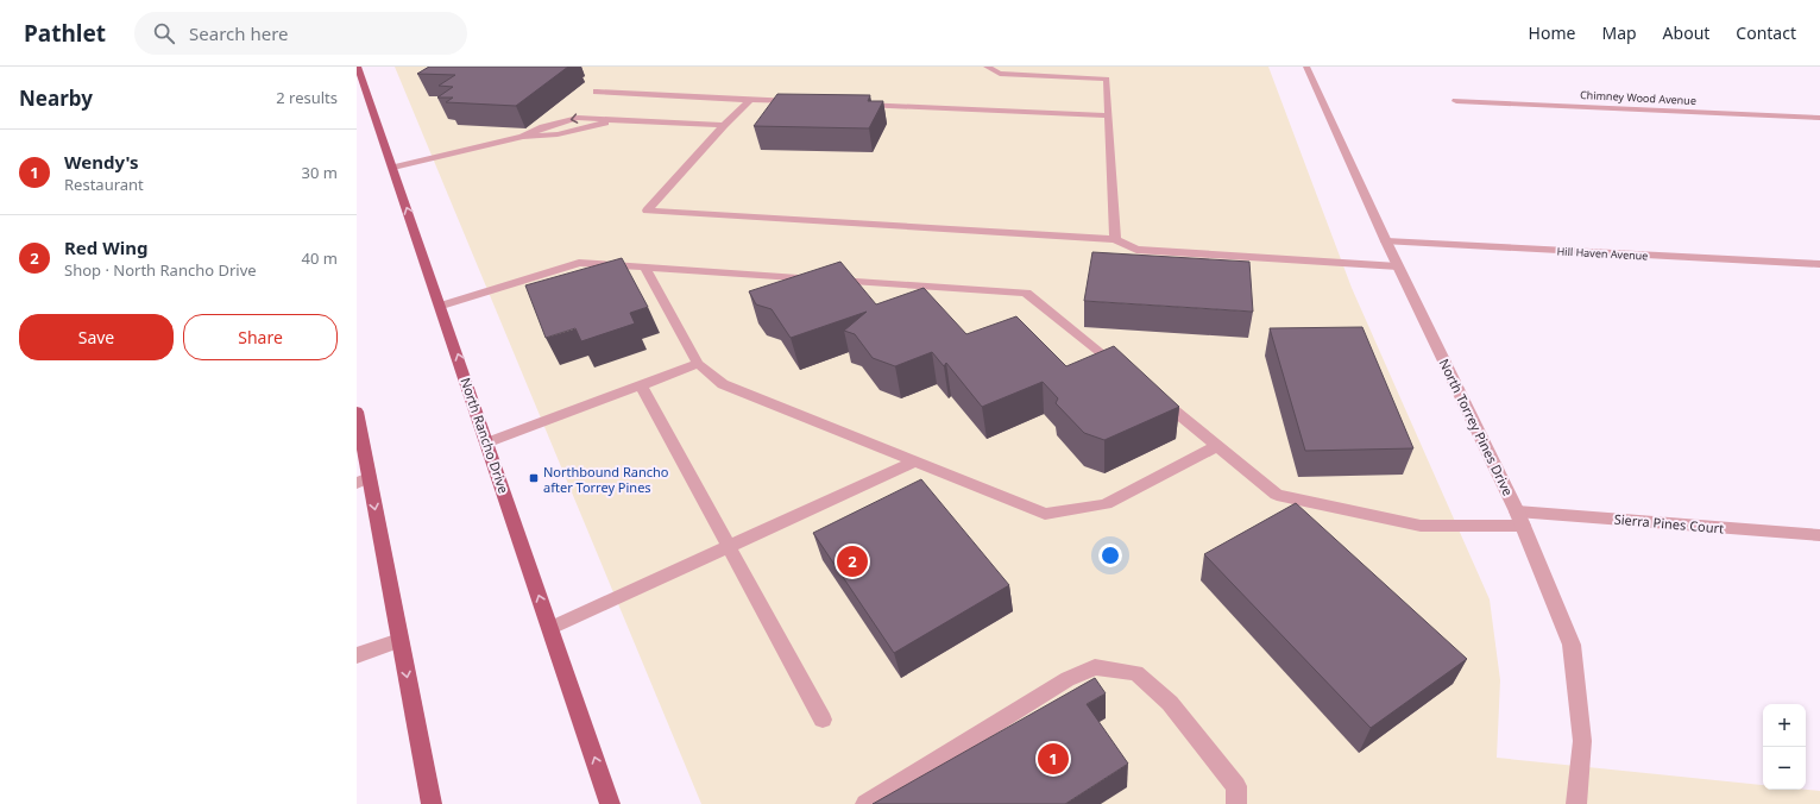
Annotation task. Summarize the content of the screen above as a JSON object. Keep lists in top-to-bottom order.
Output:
{
  "streets": {
    "main road": ["North Rancho Drive"],
    "street": [
      "Chimney Wood Avenue",
      "Hill Haven Avenue",
      "North Torrey Pines Drive",
      "Sierra Pines Court"
    ]
  },
  "crossings": [
    ["Hill Haven Avenue", "North Torrey Pines Drive"],
    ["North Torrey Pines Drive", "Sierra Pines Court"]
  ],
  "one_way": ["North Rancho Drive"],
  "places": {
    "transit": ["Northbound Rancho after Torrey Pines"]
  },
  "page": {
    "header": "Pathlet",
    "search": "Search here",
    "nav": [
      "Home",
      "Map",
      "About",
      "Contact"
    ],
    "heading": ["Nearby", "2 results"],
    "list": [
      {
        "mark": "1",
        "name": "Wendy's",
        "note": "Restaurant",
        "value": "30 m"
      },
      {
        "mark": "2",
        "name": "Red Wing",
        "note": "Shop · North Rancho Drive",
        "value": "40 m"
      }
    ],
    "buttons": ["Save", "Share"],
    "pins": ["2", "1"],
    "map_buttons": ["+", "−"]
  }
}
